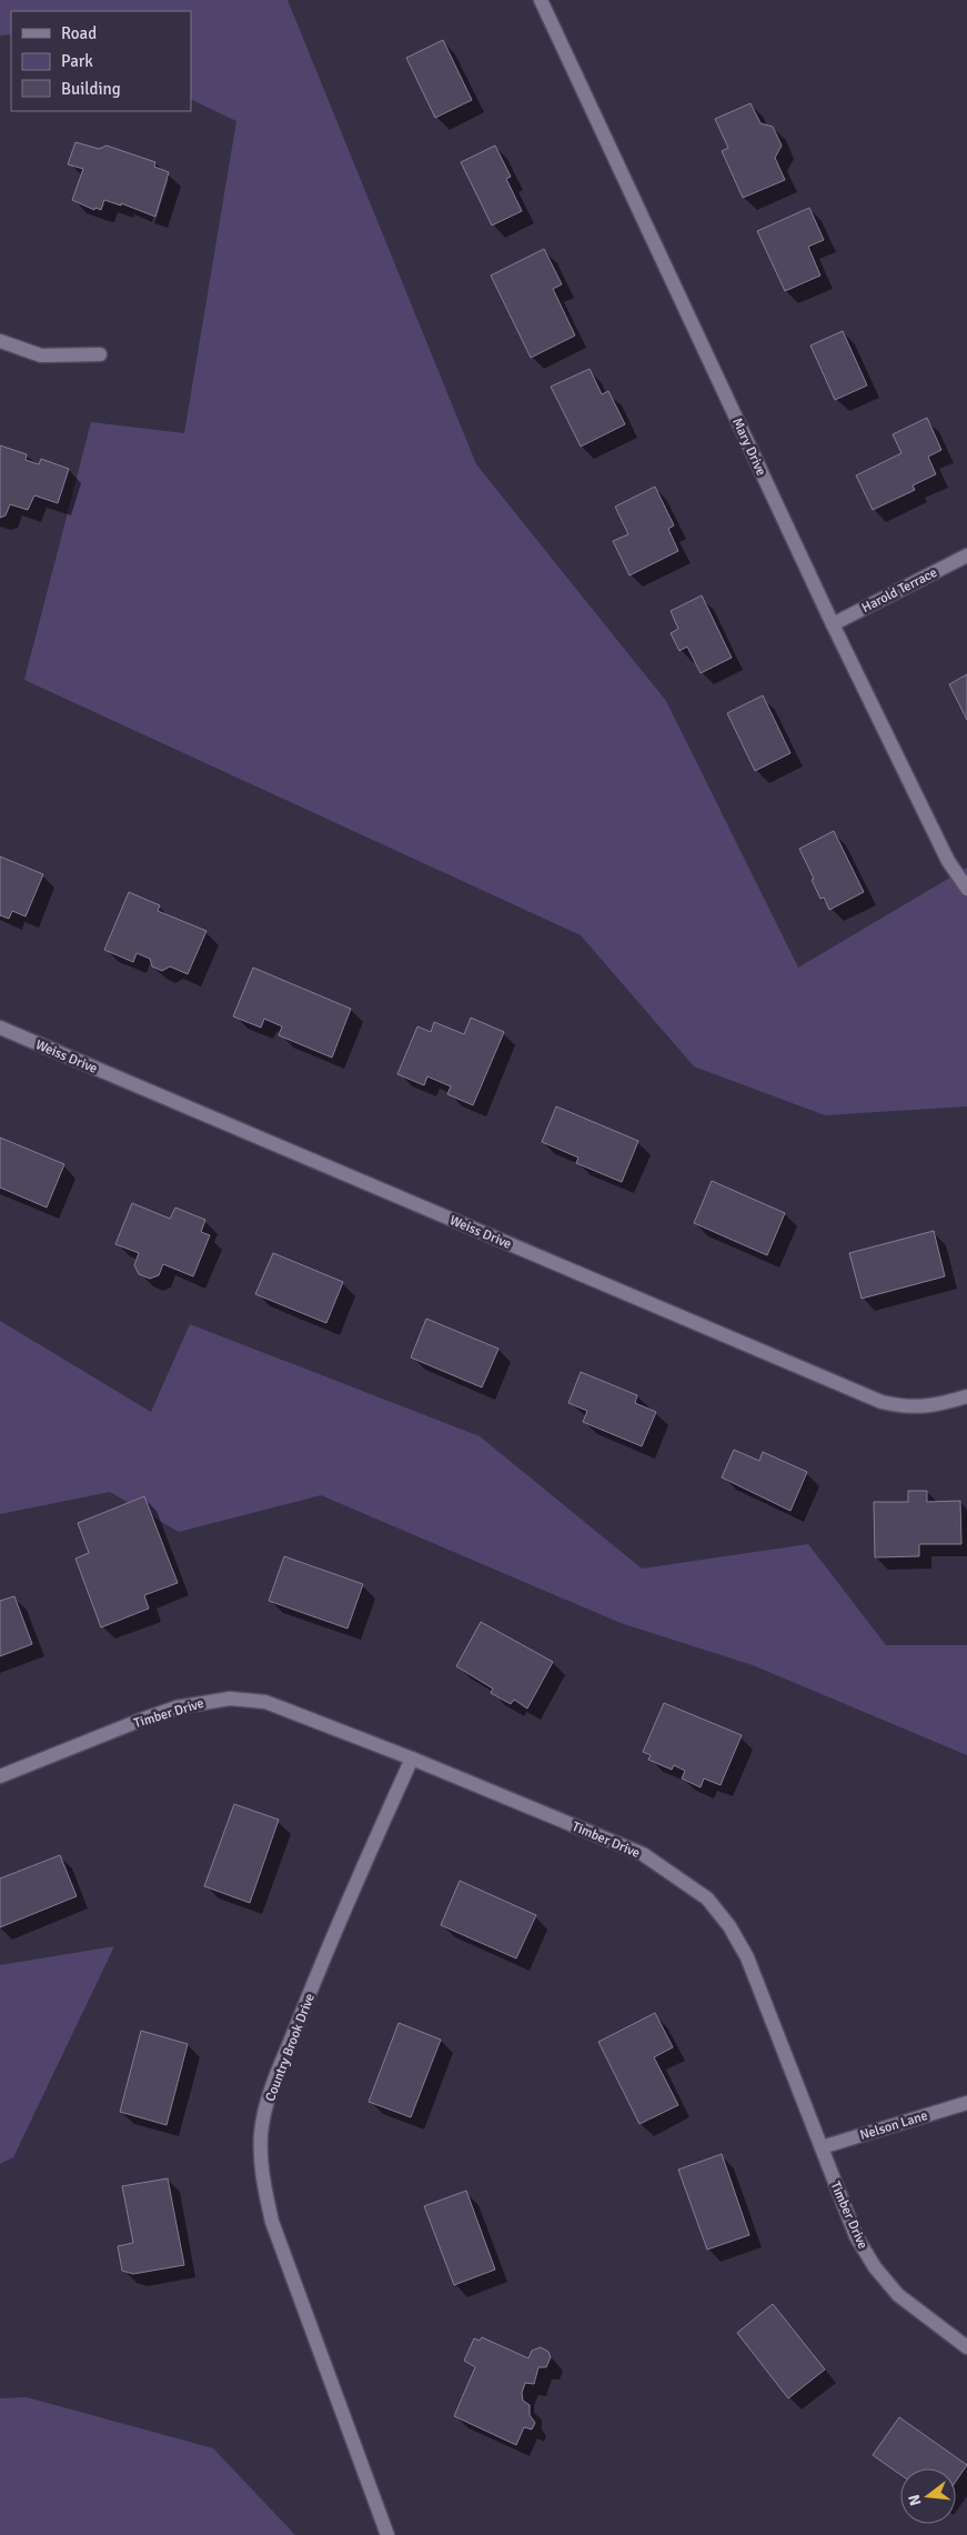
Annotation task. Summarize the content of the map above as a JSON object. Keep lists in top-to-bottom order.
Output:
{
  "streets": {
    "street": [
      "Mary Drive",
      "Harold Terrace",
      "Weiss Drive",
      "Timber Drive",
      "Country Brook Drive",
      "Nelson Lane"
    ]
  },
  "crossings": [
    ["Mary Drive", "Harold Terrace"],
    ["Timber Drive", "Country Brook Drive"],
    ["Timber Drive", "Nelson Lane"]
  ],
  "legend": ["Road", "Park", "Building"],
  "north": "left"
}
